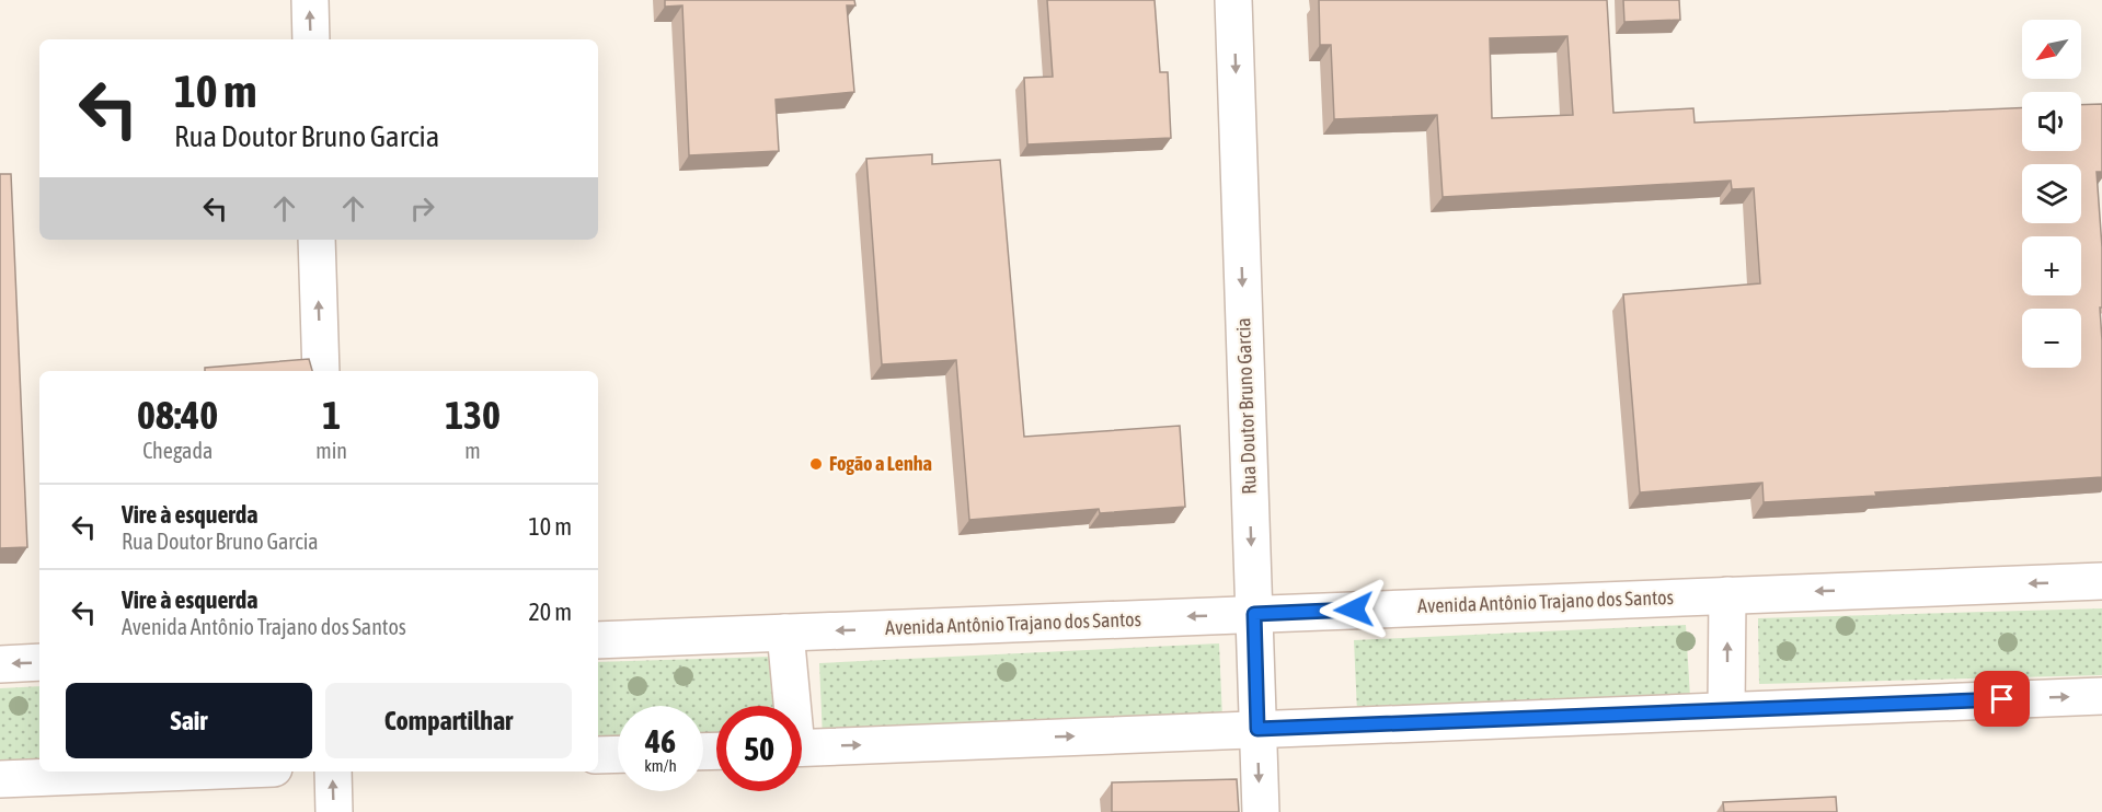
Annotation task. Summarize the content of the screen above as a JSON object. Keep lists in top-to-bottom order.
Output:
{
  "streets": {
    "main road": ["Rua Doutor Bruno Garcia", "Avenida Antônio Trajano dos Santos"]
  },
  "crossings": [
    ["Rua Doutor Bruno Garcia", "Avenida Antônio Trajano dos Santos"]
  ],
  "one_way": ["Rua Doutor Bruno Garcia"],
  "places": ["Fogão a Lenha"],
  "north": "bottom left",
  "page": {
    "map_buttons": ["+", "−"],
    "turn": ["10 m", "Rua Doutor Bruno Garcia"],
    "eta": [
      "08:40",
      "Chegada",
      "1",
      "min",
      "130",
      "m"
    ],
    "list": [
      {
        "name": "Vire à esquerda",
        "note": "Rua Doutor Bruno Garcia",
        "value": "10 m"
      },
      {
        "name": "Vire à esquerda",
        "note": "Avenida Antônio Trajano dos Santos",
        "value": "20 m"
      }
    ],
    "buttons": ["Sair", "Compartilhar"],
    "speed": "46 km/h",
    "limit": "50"
  }
}
